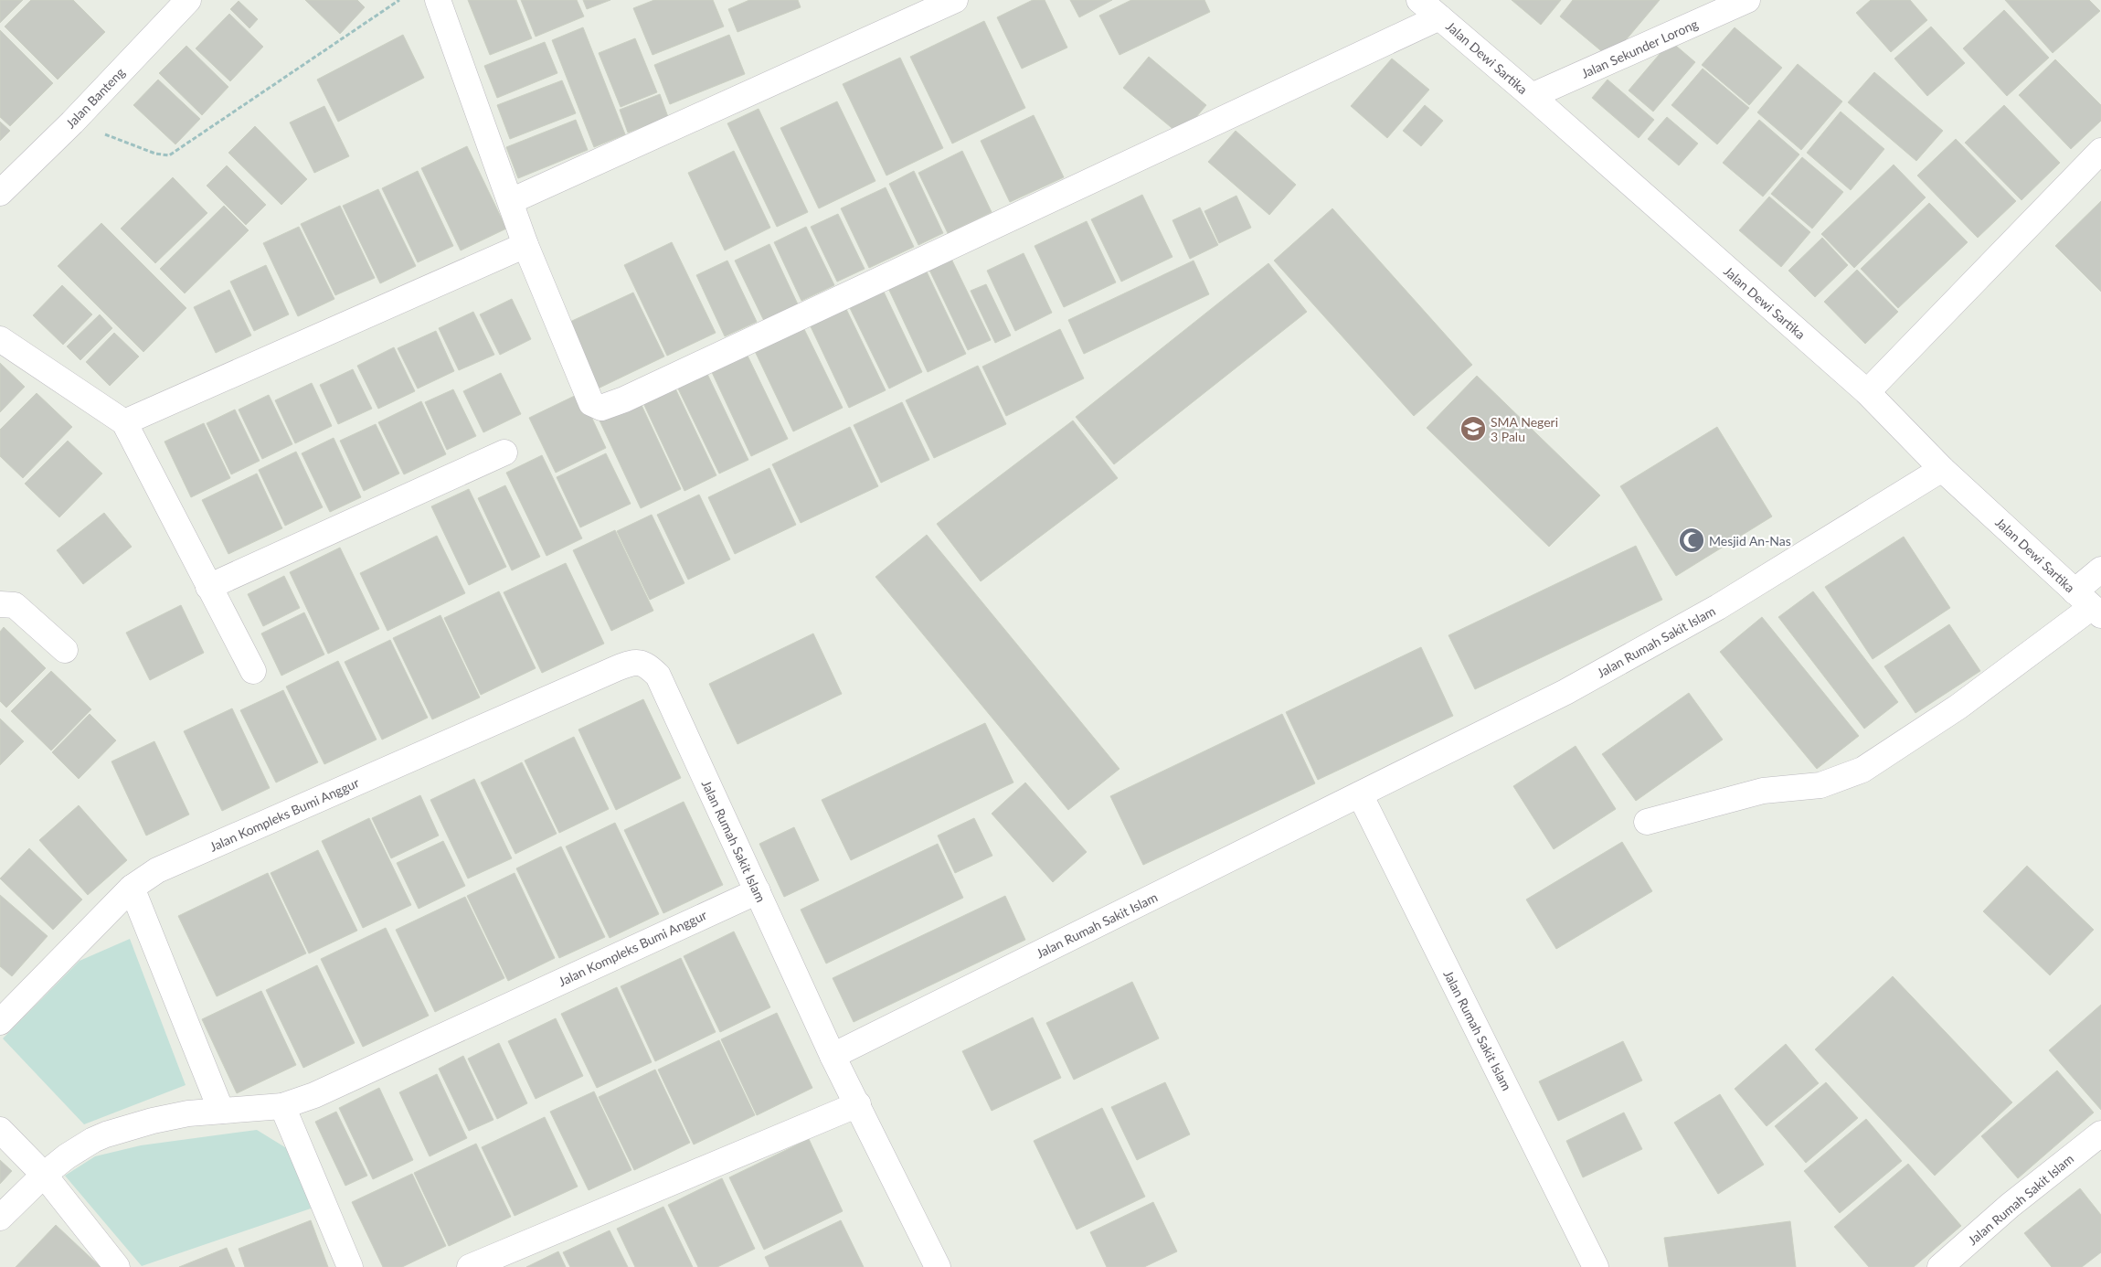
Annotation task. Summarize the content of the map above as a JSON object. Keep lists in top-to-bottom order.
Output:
{
  "streets": {
    "street": [
      "Jalan Sekunder Lorong",
      "Jalan Dewi Sartika",
      "Jalan Banteng",
      "Jalan Rumah Sakit Islam",
      "Jalan Kompleks Bumi Anggur"
    ]
  },
  "crossings": [
    ["Jalan Sekunder Lorong", "Jalan Dewi Sartika"],
    ["Jalan Dewi Sartika", "Jalan Rumah Sakit Islam"],
    ["Jalan Rumah Sakit Islam", "Jalan Kompleks Bumi Anggur"]
  ],
  "places": {
    "school or university": ["SMA Negeri 3 Palu"],
    "mosque": ["Mesjid An-Nas"]
  }
}
